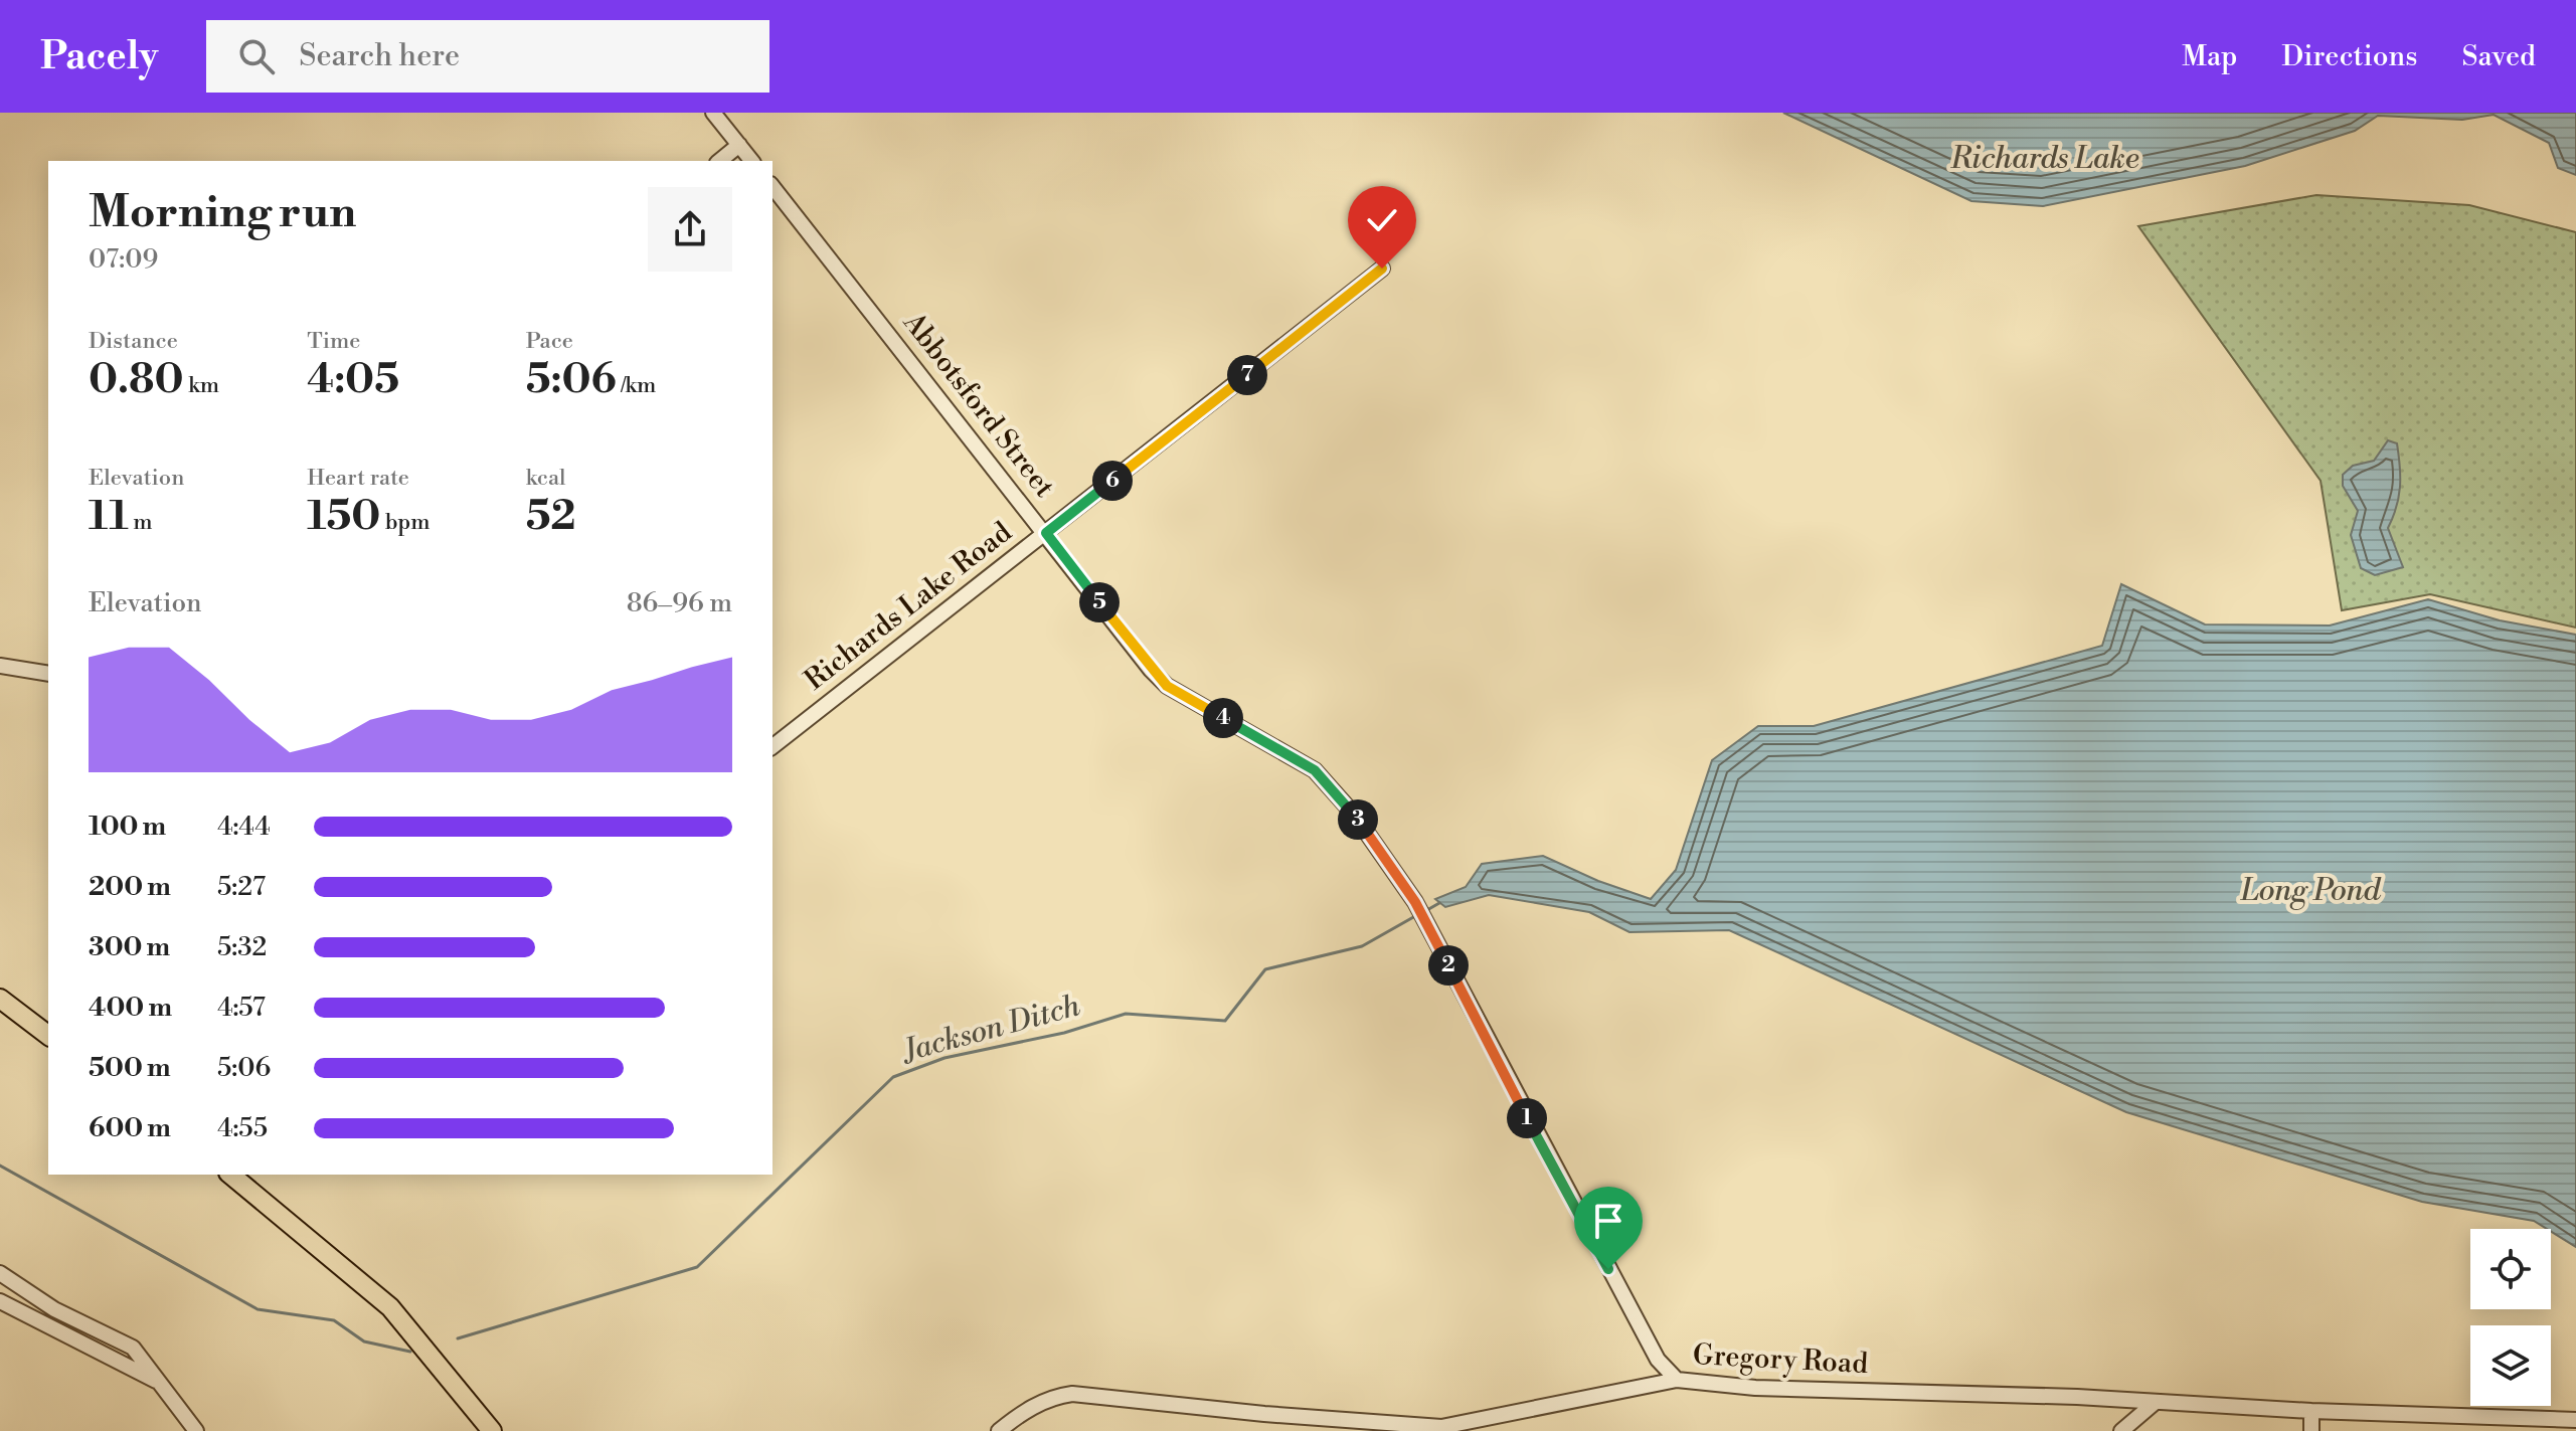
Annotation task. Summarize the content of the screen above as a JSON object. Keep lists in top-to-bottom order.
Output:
{
  "streets": {
    "street": ["Abbotsford Street", "Richards Lake Road", "Gregory Road"]
  },
  "crossings": [
    ["Abbotsford Street", "Richards Lake Road"],
    ["Abbotsford Street", "Gregory Road"]
  ],
  "water": ["Richards Lake", "Long Pond", "Jackson Ditch"],
  "page": {
    "header": "Pacely",
    "search": "Search here",
    "nav": ["Map", "Directions", "Saved"],
    "heading": ["Morning run", "07:09"],
    "stats": [
      ["Distance", "0.80 km"],
      ["Time", "4:05"],
      ["Pace", "5:06 /km"],
      ["Elevation", "11 m"],
      ["Heart rate", "150 bpm"],
      ["kcal", "52"]
    ],
    "pins": [
      "7",
      "6",
      "5",
      "4",
      "3",
      "2",
      "1"
    ],
    "chart": ["Elevation", "86–96 m"],
    "list": [
      {
        "name": "100 m",
        "note": "4:44"
      },
      {
        "name": "200 m",
        "note": "5:27"
      },
      {
        "name": "300 m",
        "note": "5:32"
      },
      {
        "name": "400 m",
        "note": "4:57"
      },
      {
        "name": "500 m",
        "note": "5:06"
      },
      {
        "name": "600 m",
        "note": "4:55"
      }
    ]
  }
}
